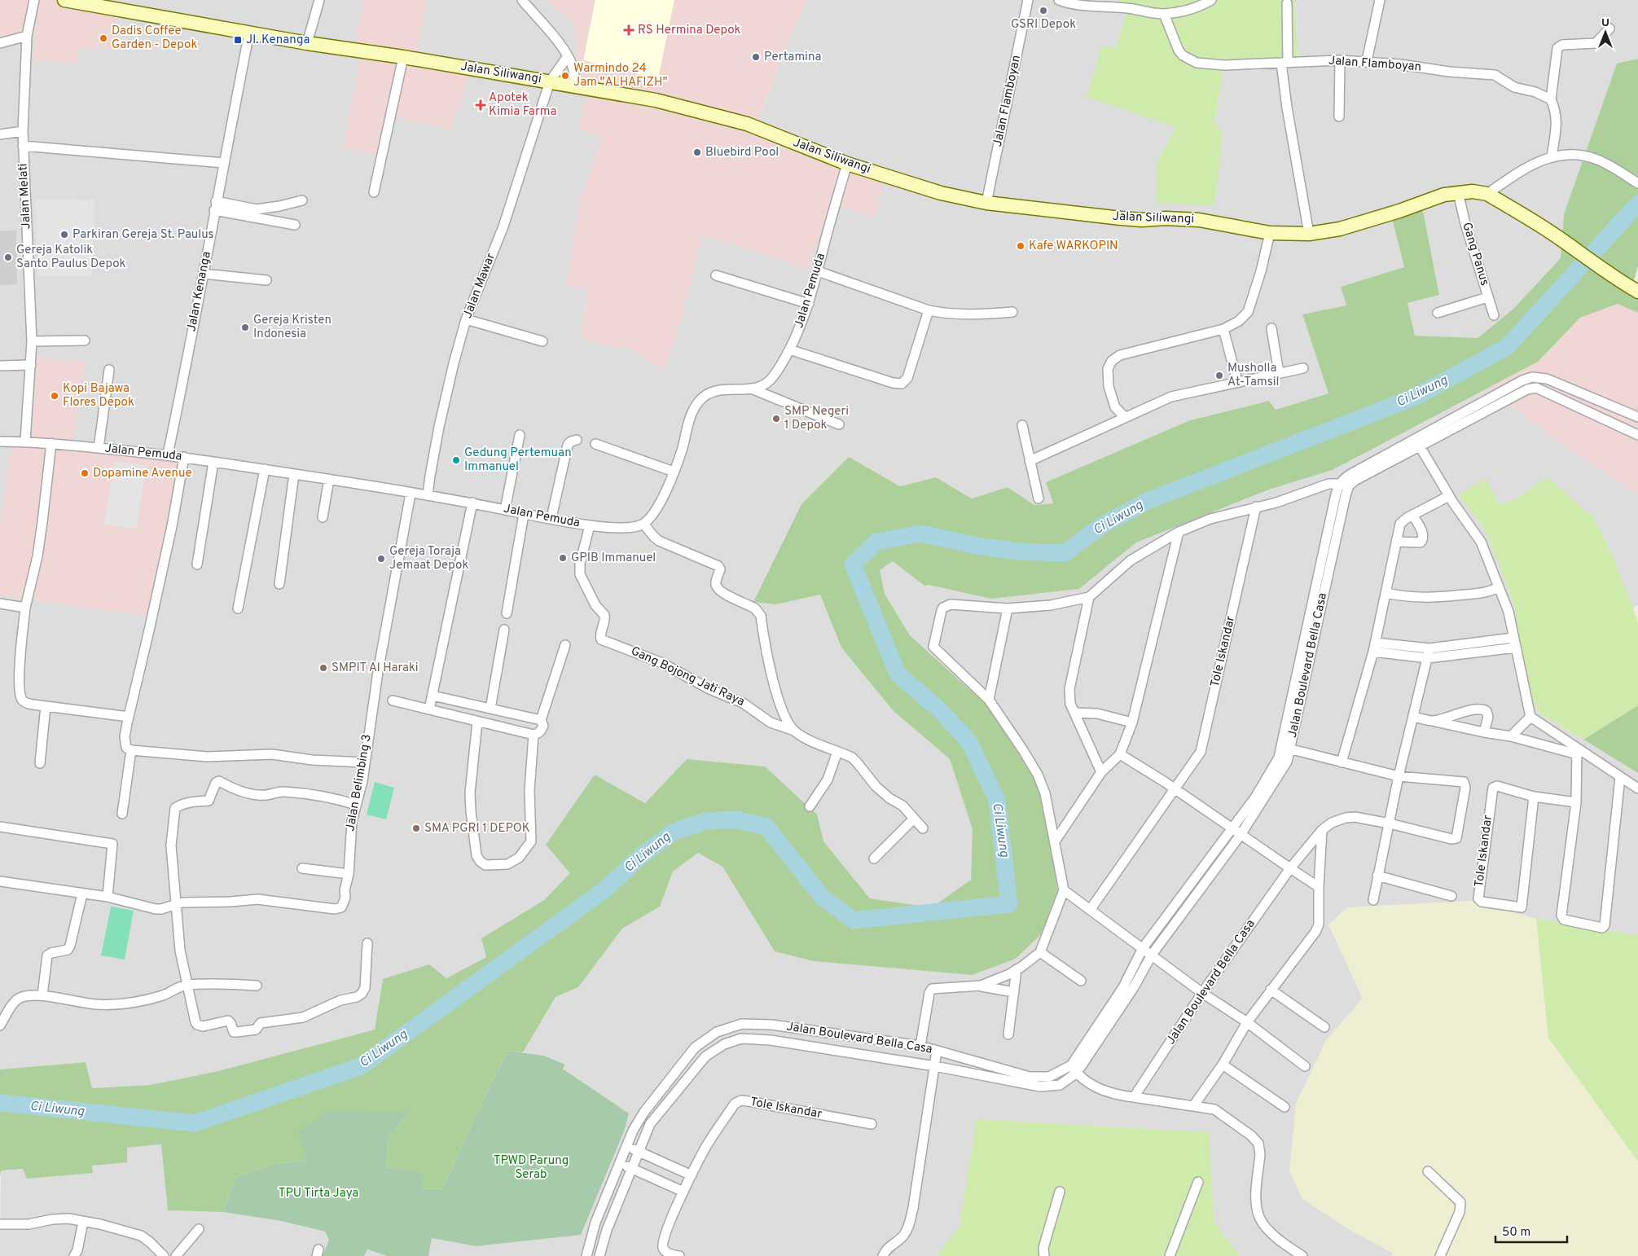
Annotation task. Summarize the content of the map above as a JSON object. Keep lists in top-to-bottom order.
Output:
{
  "streets": {
    "main road": ["Jalan Siliwangi"],
    "street": [
      "Jalan Flamboyan",
      "Jalan Melati",
      "Gang Panus",
      "Jalan Mawar",
      "Jalan Pemuda",
      "Jalan Kenanga",
      "Tole Iskandar",
      "Jalan Boulevard Bella Casa",
      "Gang Bojong Jati Raya",
      "Jalan Belimbing 3"
    ]
  },
  "crossings": [
    ["Jalan Flamboyan", "Jalan Siliwangi"],
    ["Jalan Siliwangi", "Gang Panus"],
    ["Jalan Siliwangi", "Jalan Mawar"],
    ["Jalan Siliwangi", "Jalan Pemuda"],
    ["Jalan Siliwangi", "Jalan Kenanga"],
    ["Jalan Melati", "Jalan Pemuda"],
    ["Jalan Mawar", "Jalan Pemuda"],
    ["Jalan Pemuda", "Jalan Kenanga"],
    ["Jalan Pemuda", "Gang Bojong Jati Raya"],
    ["Jalan Pemuda", "Jalan Belimbing 3"]
  ],
  "water": ["Ci Liwung"],
  "parks": ["TPWD Parung Serab", "TPU Tirta Jaya"],
  "places": {
    "other": [
      "GSRI Depok",
      "Dadis Coffee Garden - Depok",
      "Pertamina",
      "Warmindo 24 Jam \"ALHAFIZH\"",
      "Bluebird Pool",
      "Parkiran Gereja St. Paulus",
      "Kafe WARKOPIN",
      "Gereja Katolik Santo Paulus Depok",
      "Gereja Kristen Indonesia",
      "Musholla At-Tamsil",
      "Kopi Bajawa Flores Depok",
      "SMP Negeri 1 Depok",
      "Gedung Pertemuan Immanuel",
      "Dopamine Avenue",
      "GPIB Immanuel",
      "Gereja Toraja Jemaat Depok",
      "SMPIT Al Haraki",
      "SMA PGRI 1 DEPOK"
    ],
    "health": ["RS Hermina Depok", "Apotek Kimia Farma"],
    "transit": ["Jl. Kenanga"]
  },
  "scale_bar": "50 m",
  "north": "top"
}
